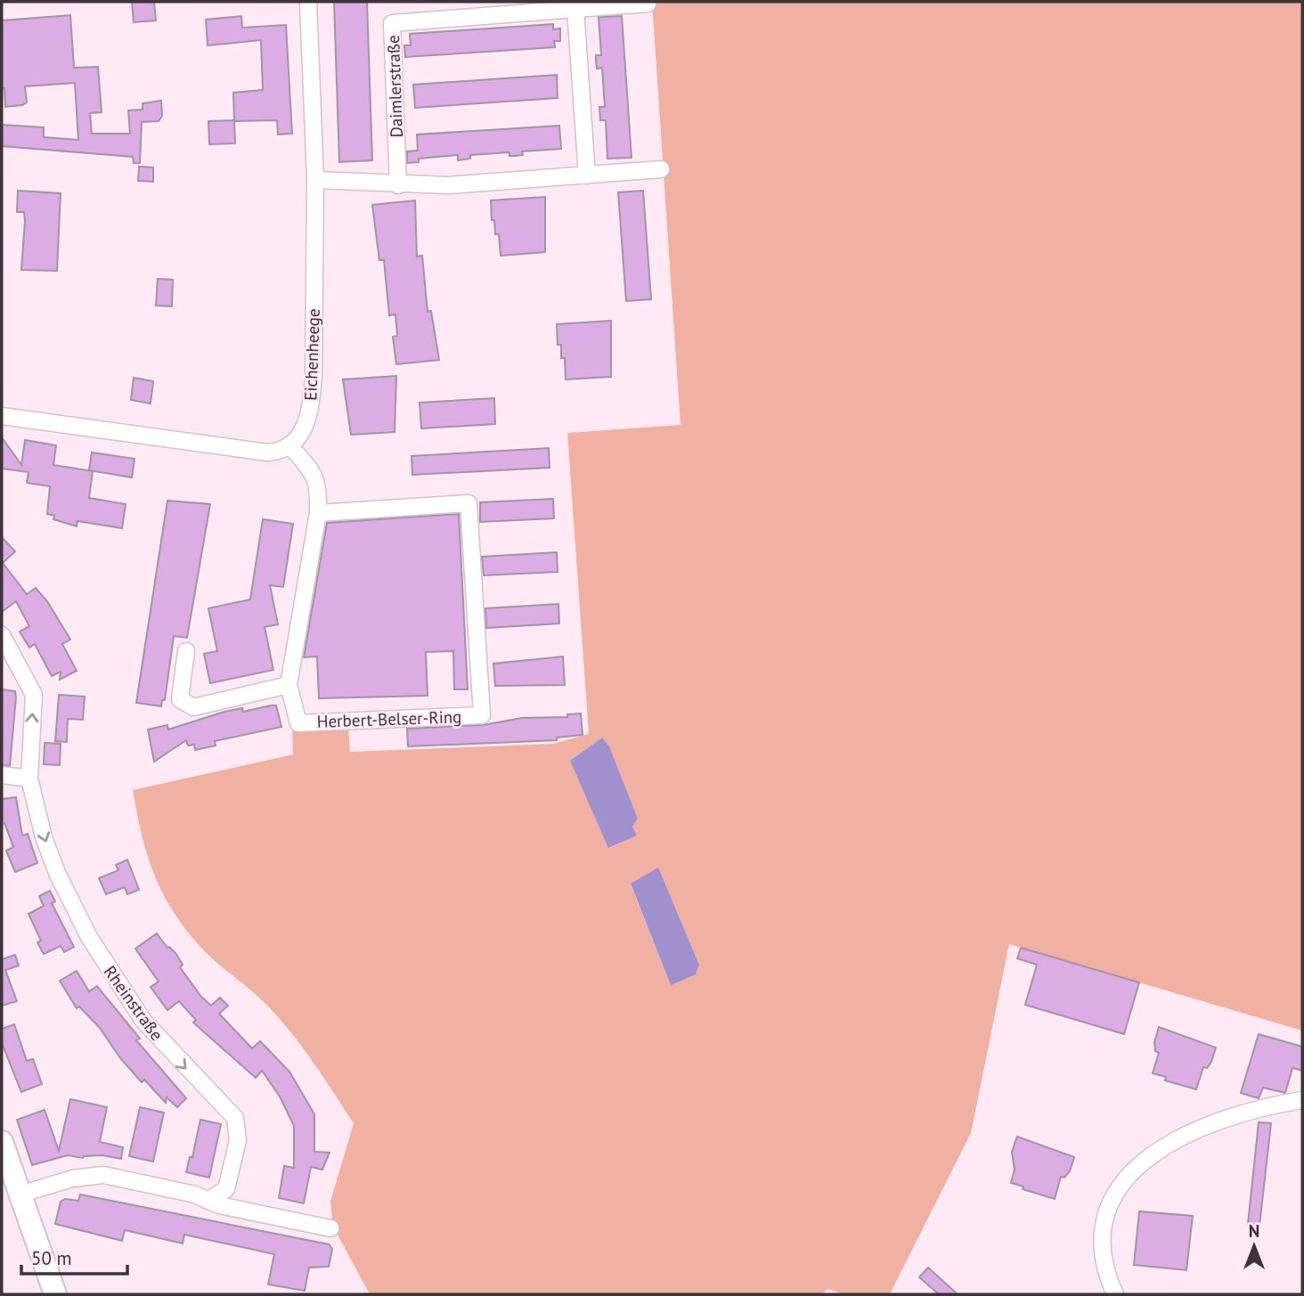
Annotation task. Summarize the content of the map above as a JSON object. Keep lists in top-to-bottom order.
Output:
{
  "streets": {
    "street": [
      "Daimlerstraße",
      "Eichenheege",
      "Herbert-Belser-Ring",
      "Rheinstraße"
    ]
  },
  "crossings": [
    ["Eichenheege", "Herbert-Belser-Ring"]
  ],
  "scale_bar": "50 m",
  "north": "top"
}
